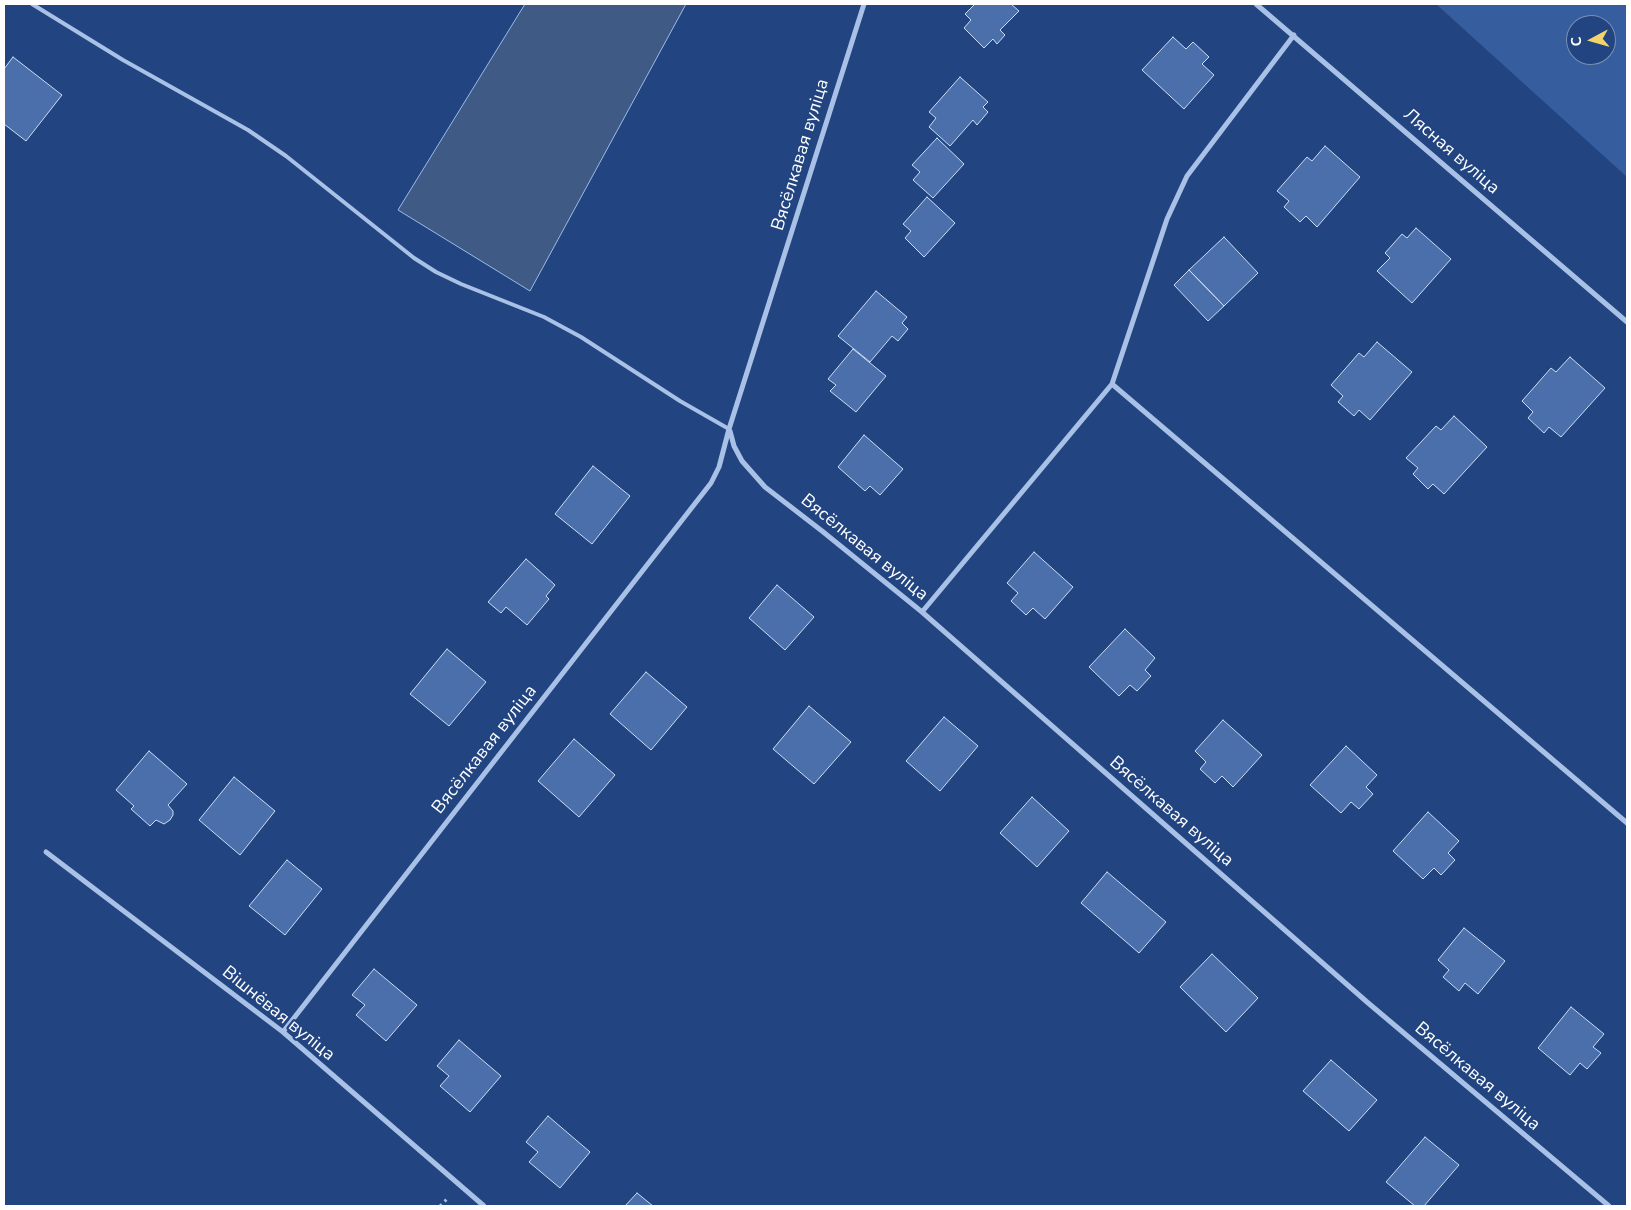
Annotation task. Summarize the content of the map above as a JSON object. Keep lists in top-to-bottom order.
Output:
{
  "streets": {
    "street": ["Лясная вуліца", "Вясёлкавая вуліца", "Вішнёвая вуліца"]
  },
  "crossings": [
    ["Вясёлкавая вуліца", "Вішнёвая вуліца"]
  ],
  "north": "left"
}
